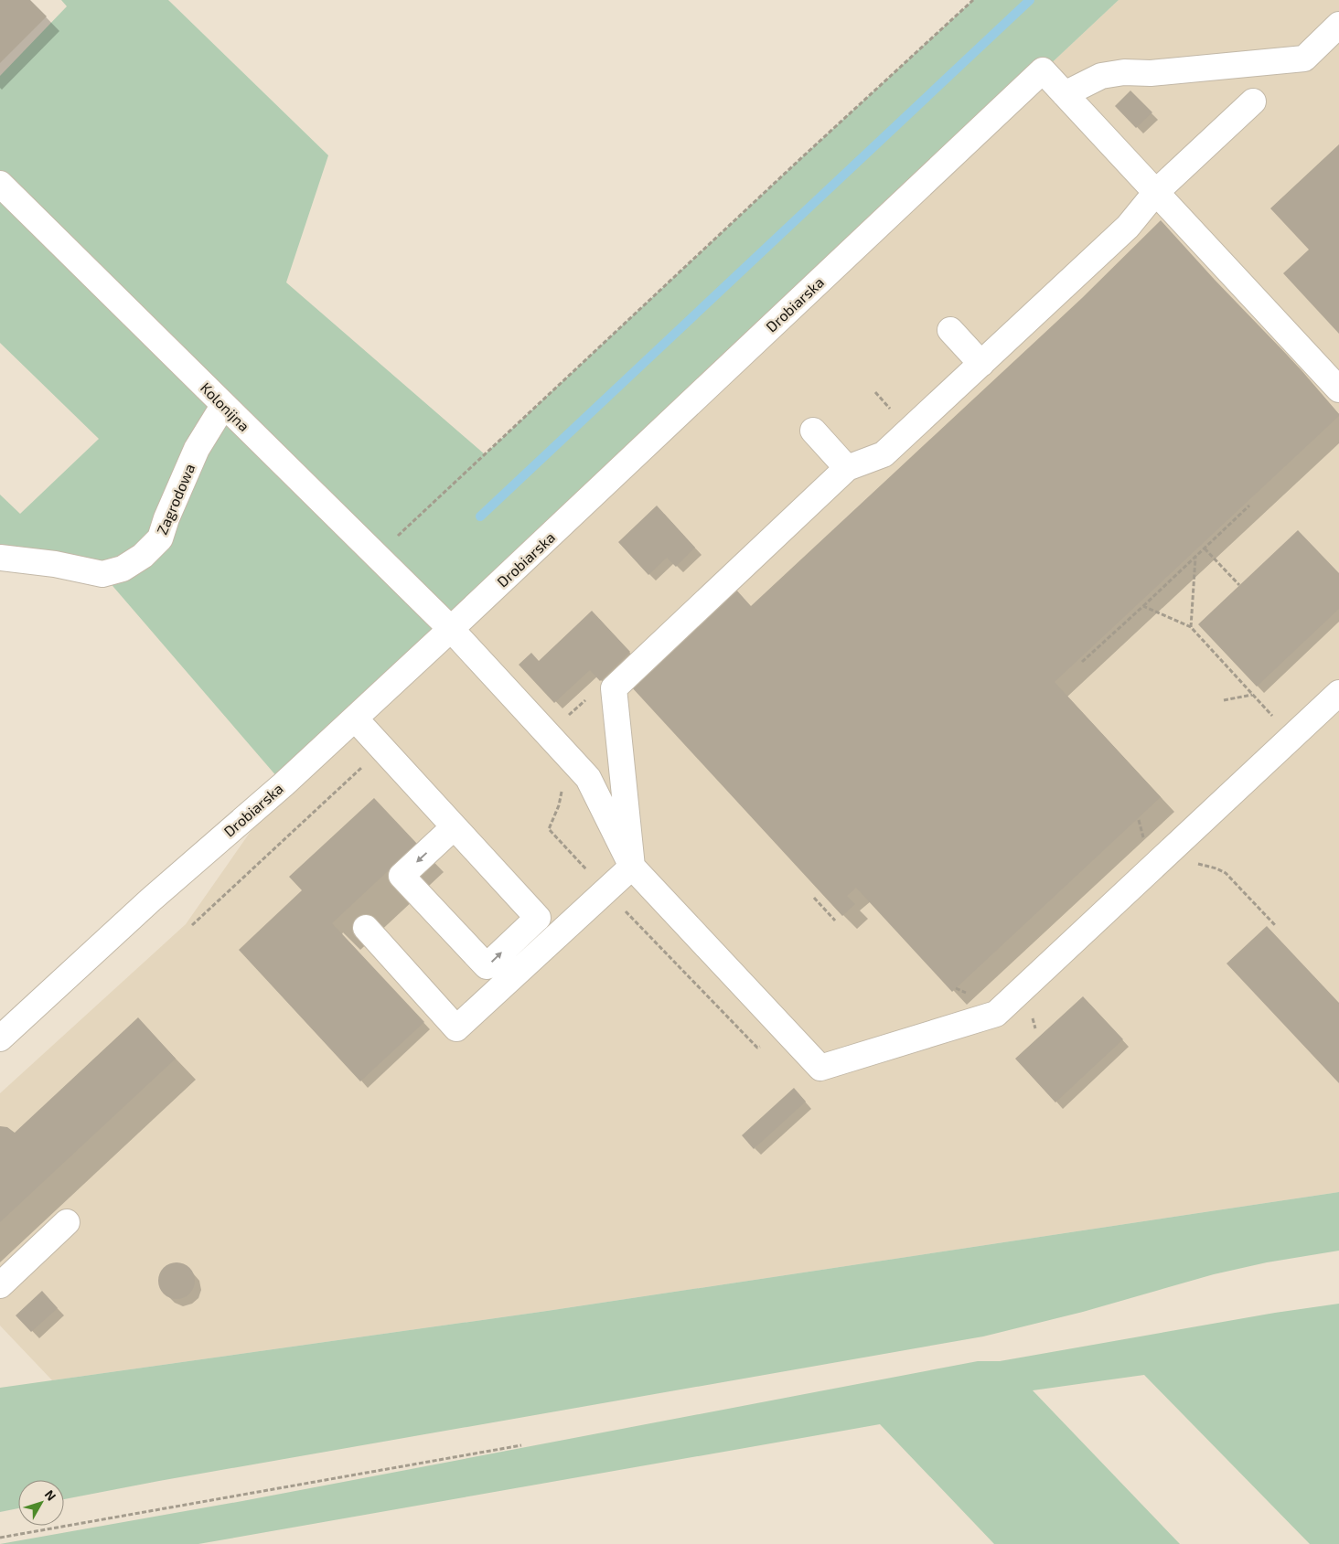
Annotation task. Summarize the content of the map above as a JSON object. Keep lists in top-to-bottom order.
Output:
{
  "streets": {
    "street": ["Drobiarska", "Kolonijna", "Zagrodowa"]
  },
  "crossings": [
    ["Drobiarska", "Kolonijna"],
    ["Kolonijna", "Zagrodowa"]
  ],
  "north": "top right"
}
